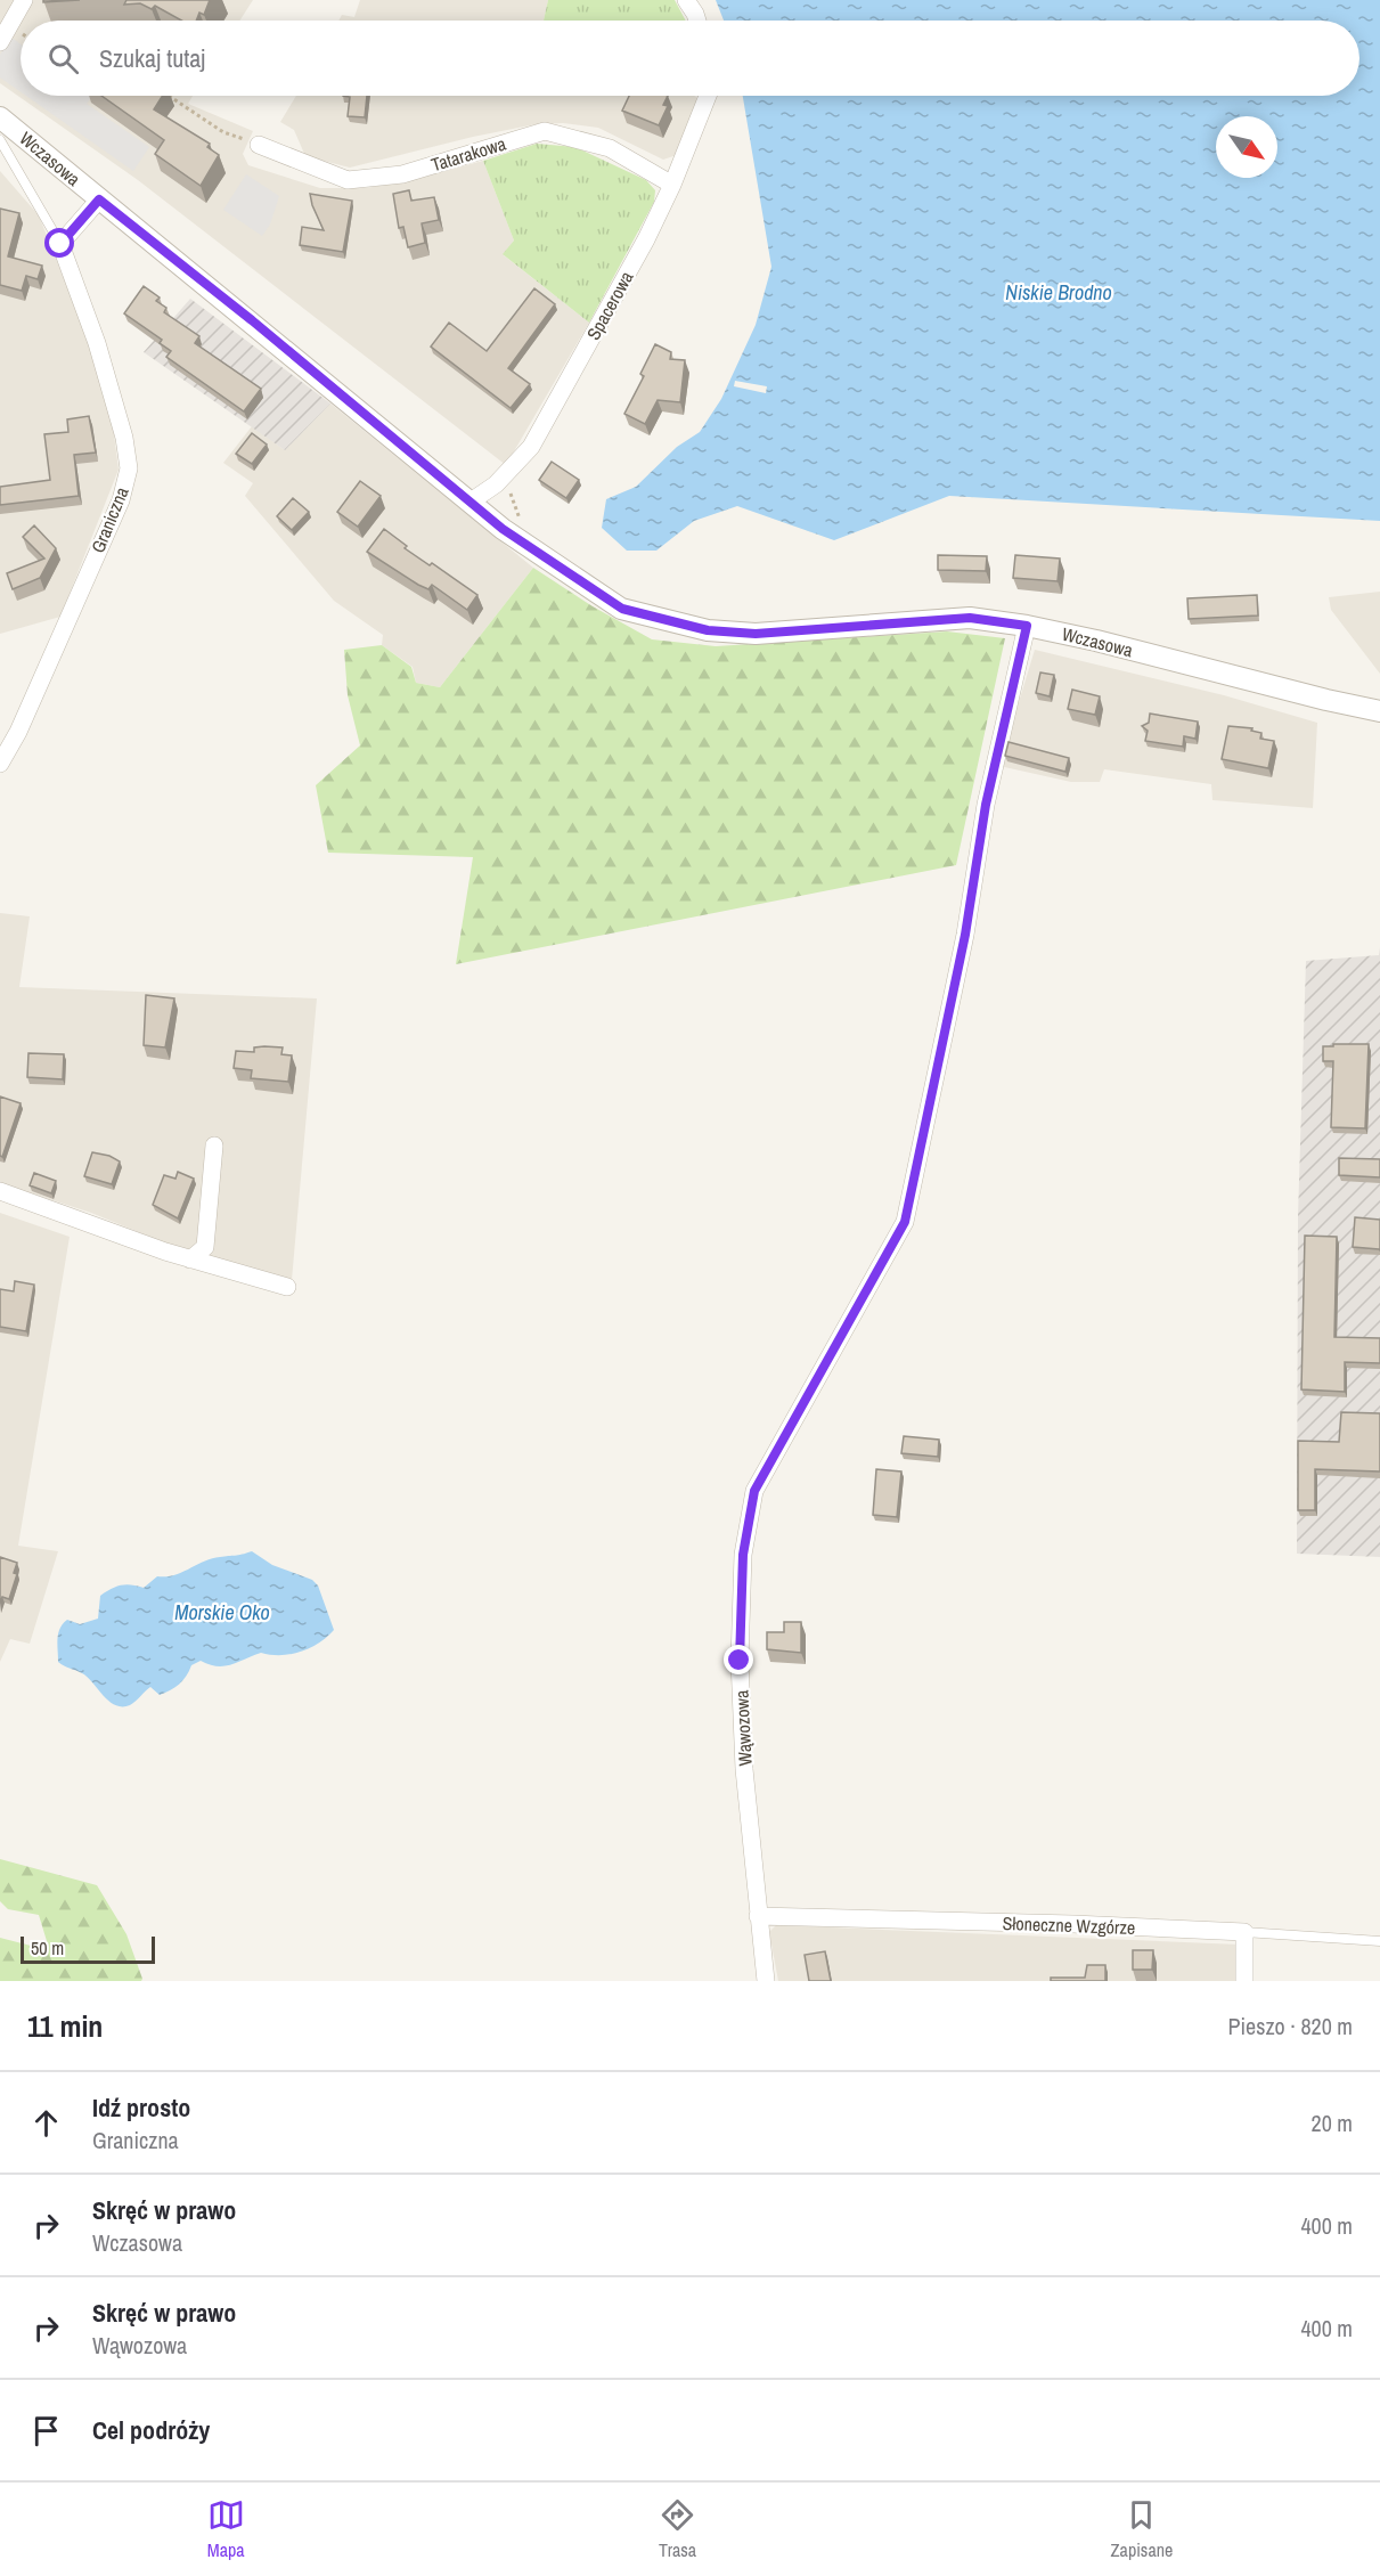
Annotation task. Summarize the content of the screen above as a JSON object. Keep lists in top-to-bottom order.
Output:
{
  "streets": {
    "street": [
      "Tatarakowa",
      "Wczasowa",
      "Spacerowa",
      "Graniczna",
      "Wąwozowa",
      "Słoneczne Wzgórze"
    ]
  },
  "crossings": [
    ["Tatarakowa", "Spacerowa"],
    ["Wczasowa", "Spacerowa"],
    ["Wczasowa", "Wąwozowa"],
    ["Wąwozowa", "Słoneczne Wzgórze"]
  ],
  "water": ["Niskie Brodno", "Morskie Oko"],
  "scale_bar": "50 m",
  "north": "bottom right",
  "page": {
    "search": "Szukaj tutaj",
    "scale": "50 m",
    "heading": ["11 min", "Pieszo · 820 m"],
    "list": [
      ["Idź prosto", "Graniczna", "20 m"],
      ["Skręć w prawo", "Wczasowa", "400 m"],
      ["Skręć w prawo", "Wąwozowa", "400 m"],
      "Cel podróży"
    ],
    "nav": ["Mapa", "Trasa", "Zapisane"]
  }
}
